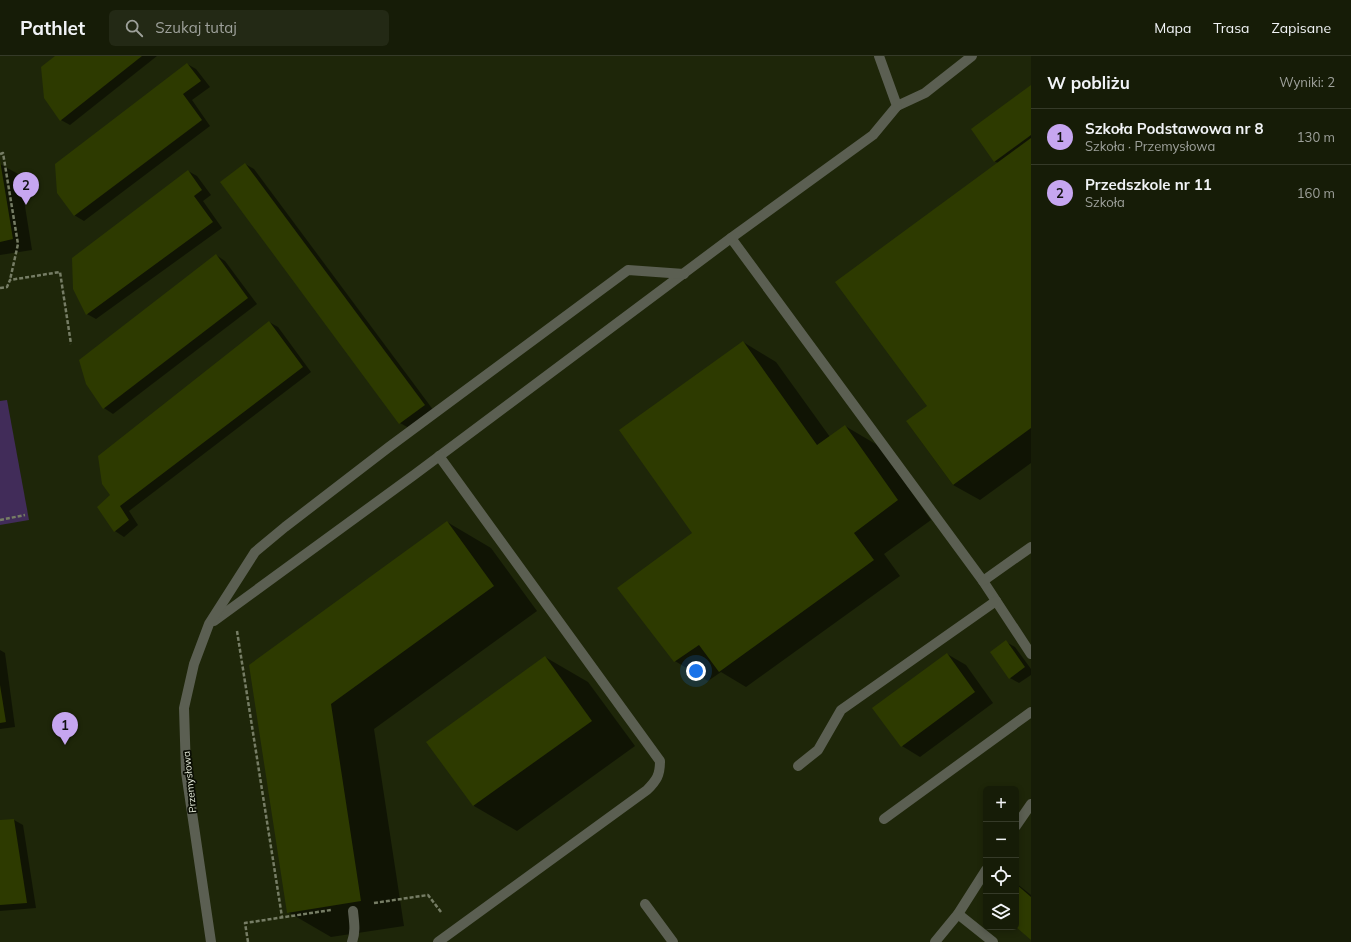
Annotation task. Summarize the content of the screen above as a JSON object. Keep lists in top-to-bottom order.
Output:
{
  "streets": {
    "street": ["Przemysłowa"]
  },
  "page": {
    "header": "Pathlet",
    "search": "Szukaj tutaj",
    "nav": ["Mapa", "Trasa", "Zapisane"],
    "heading": ["W pobliżu", "Wyniki: 2"],
    "list": [
      {
        "mark": "1",
        "name": "Szkoła Podstawowa nr 8",
        "note": "Szkoła · Przemysłowa",
        "value": "130 m"
      },
      {
        "mark": "2",
        "name": "Przedszkole nr 11",
        "note": "Szkoła",
        "value": "160 m"
      }
    ],
    "pins": ["2", "1"],
    "map_buttons": ["+", "−"]
  }
}
